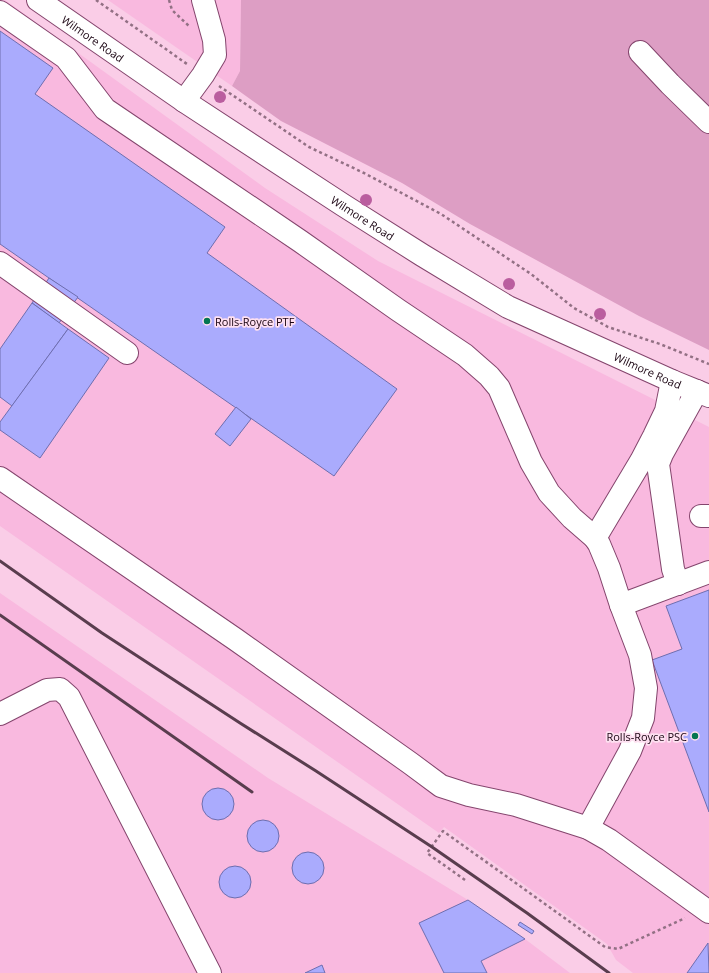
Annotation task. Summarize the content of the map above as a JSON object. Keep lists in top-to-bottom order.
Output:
{
  "streets": {
    "street": ["Wilmore Road"]
  },
  "places": ["Rolls-Royce PTF", "Rolls-Royce PSC"]
}
